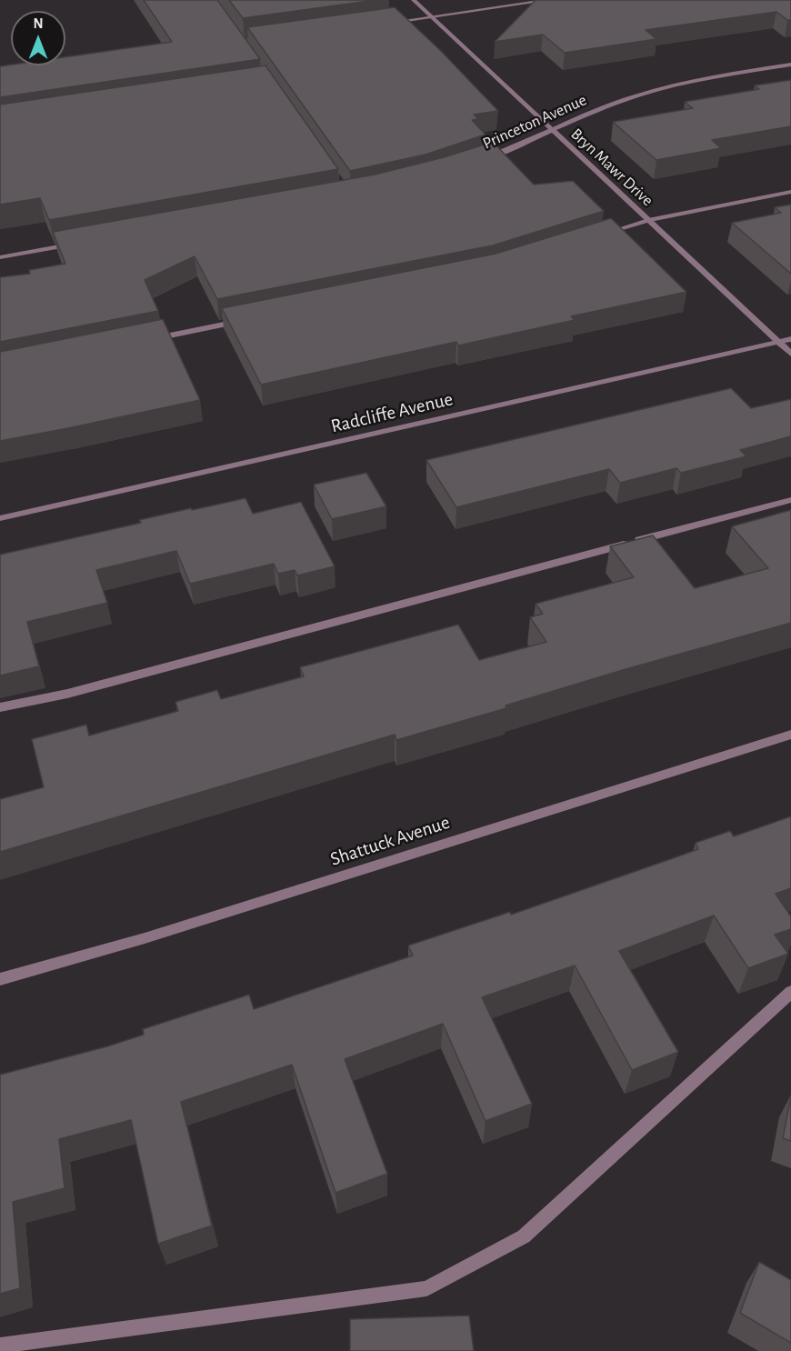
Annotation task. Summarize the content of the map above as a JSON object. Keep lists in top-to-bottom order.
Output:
{
  "streets": {
    "street": [
      "Princeton Avenue",
      "Bryn Mawr Drive",
      "Radcliffe Avenue",
      "Shattuck Avenue"
    ]
  },
  "crossings": [
    ["Princeton Avenue", "Bryn Mawr Drive"],
    ["Bryn Mawr Drive", "Radcliffe Avenue"]
  ],
  "north": "top"
}
